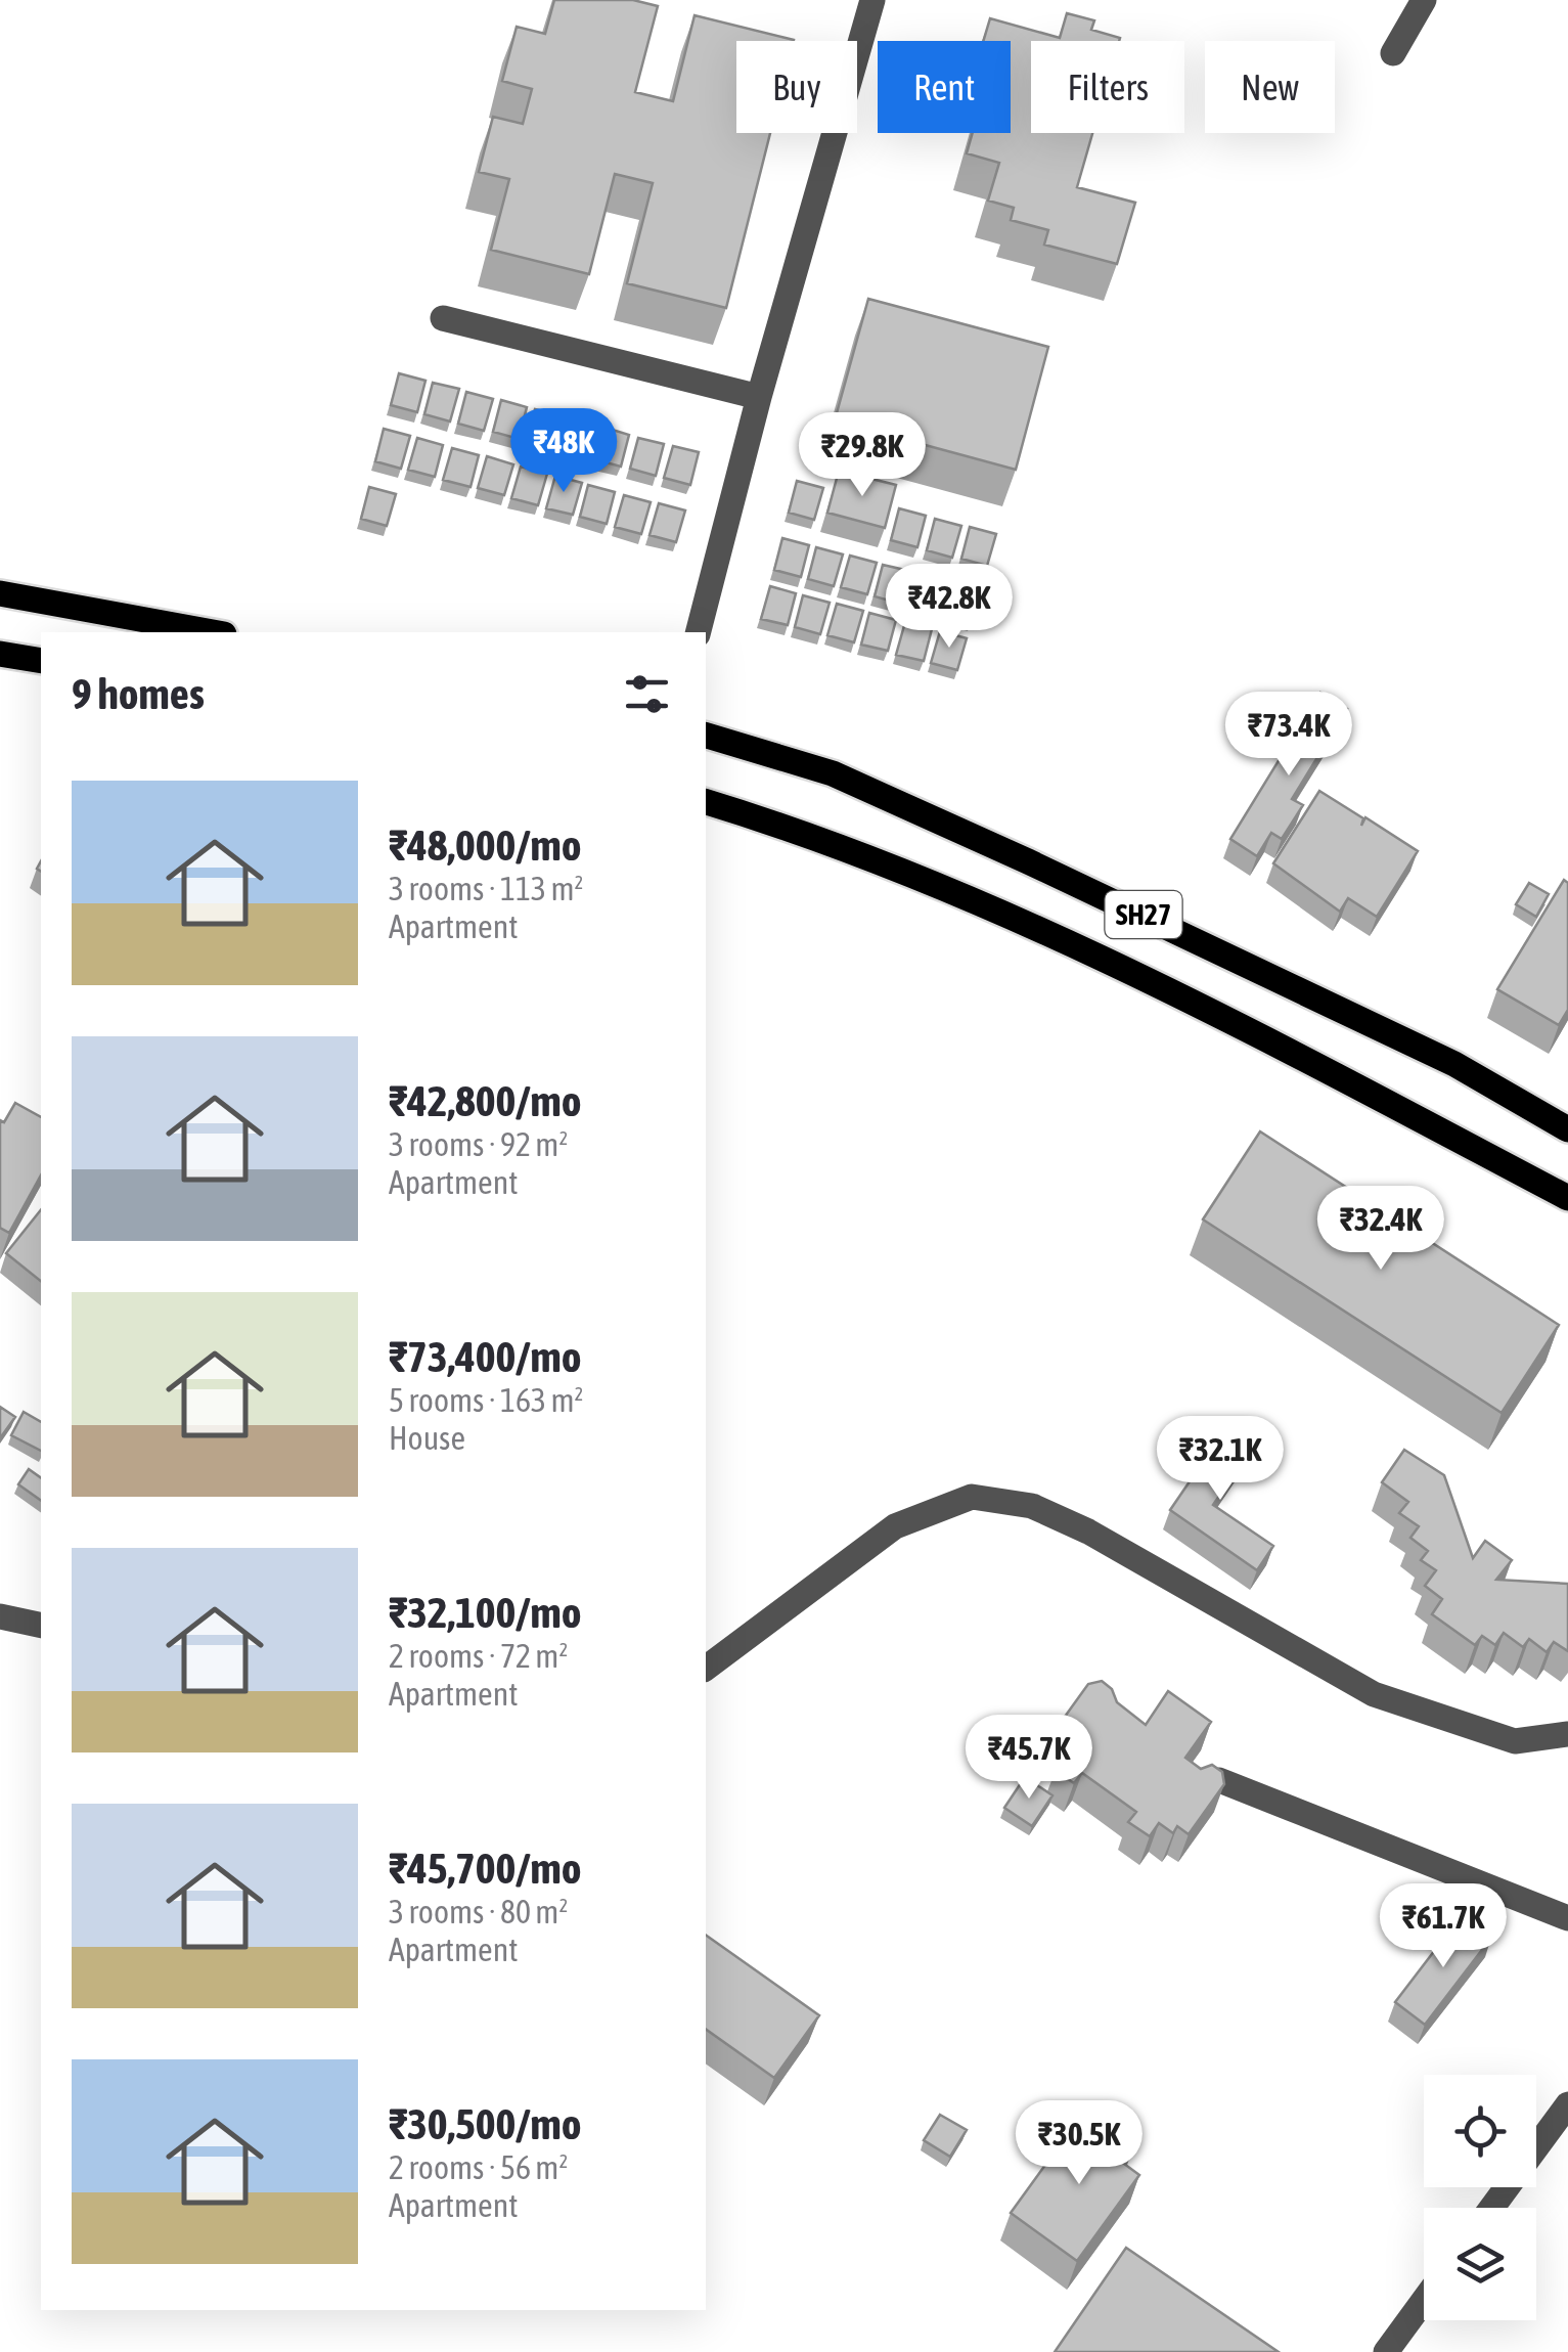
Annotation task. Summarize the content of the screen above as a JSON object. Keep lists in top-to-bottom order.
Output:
{
  "streets": {
    "main road": ["SH27"]
  },
  "page": {
    "chip": [
      "Buy",
      "Rent",
      "Filters",
      "New"
    ],
    "price": [
      "₹48K",
      "₹29.8K",
      "₹42.8K",
      "₹73.4K",
      "₹32.4K",
      "₹32.1K",
      "₹45.7K",
      "₹61.7K",
      "₹30.5K"
    ],
    "heading": "9 homes",
    "list": [
      {
        "name": "₹48,000/mo",
        "note": "3 rooms · 113 m² · Apartment"
      },
      {
        "name": "₹42,800/mo",
        "note": "3 rooms · 92 m² · Apartment"
      },
      {
        "name": "₹73,400/mo",
        "note": "5 rooms · 163 m² · House"
      },
      {
        "name": "₹32,100/mo",
        "note": "2 rooms · 72 m² · Apartment"
      },
      {
        "name": "₹45,700/mo",
        "note": "3 rooms · 80 m² · Apartment"
      },
      {
        "name": "₹30,500/mo",
        "note": "2 rooms · 56 m² · Apartment"
      }
    ]
  }
}
